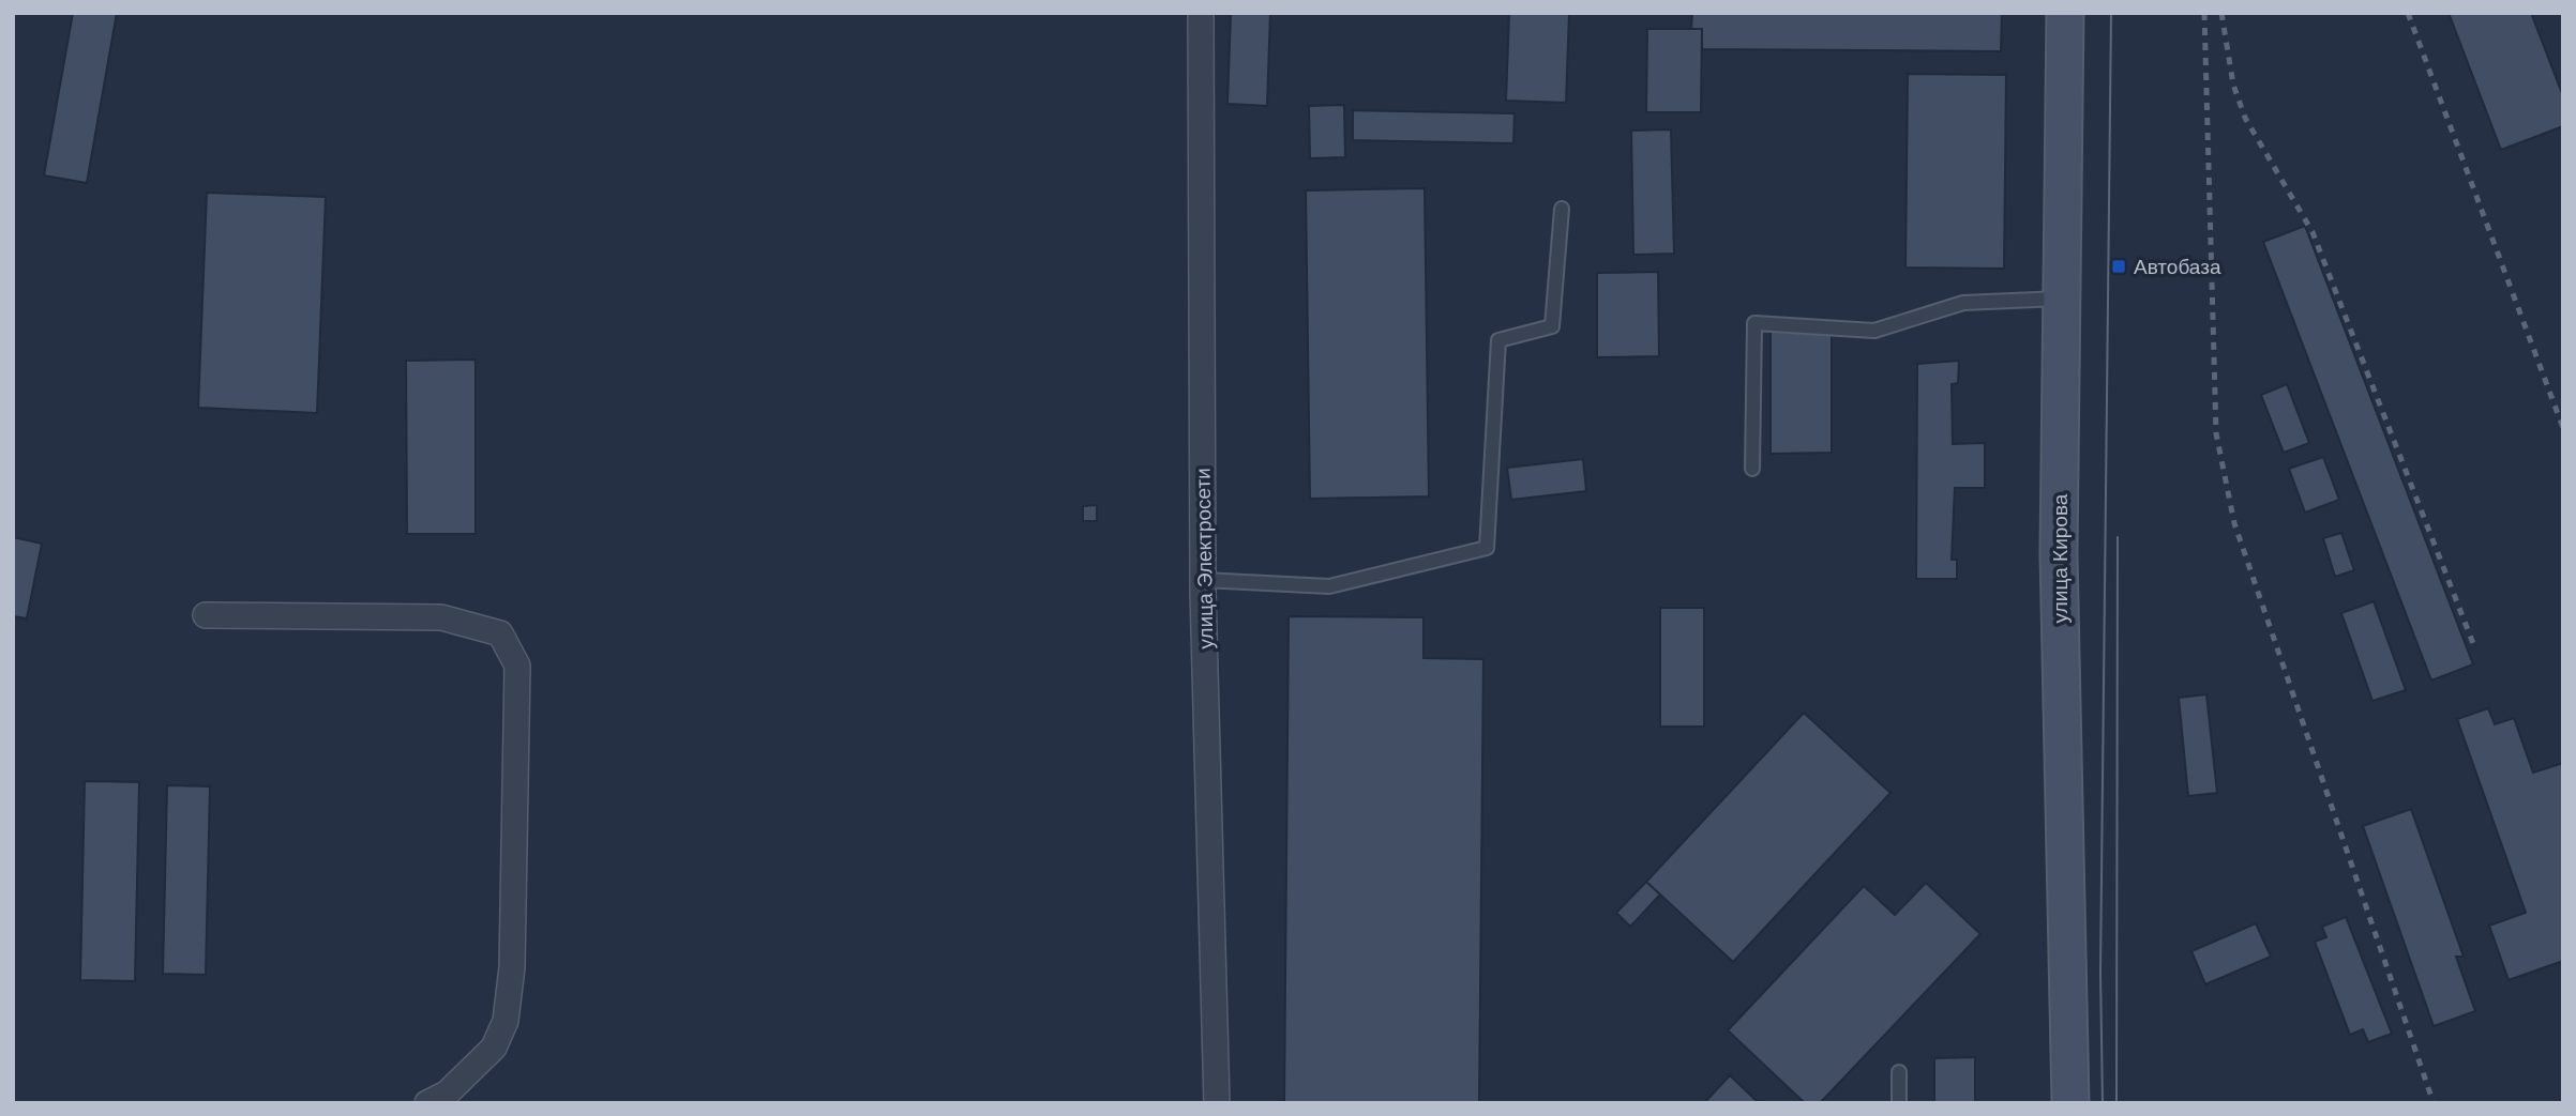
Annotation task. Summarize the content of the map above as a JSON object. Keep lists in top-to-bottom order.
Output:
{
  "streets": {
    "main road": ["улица Кирова"],
    "street": ["улица Электросети"]
  },
  "places": {
    "transit": ["Автобаза"]
  }
}
